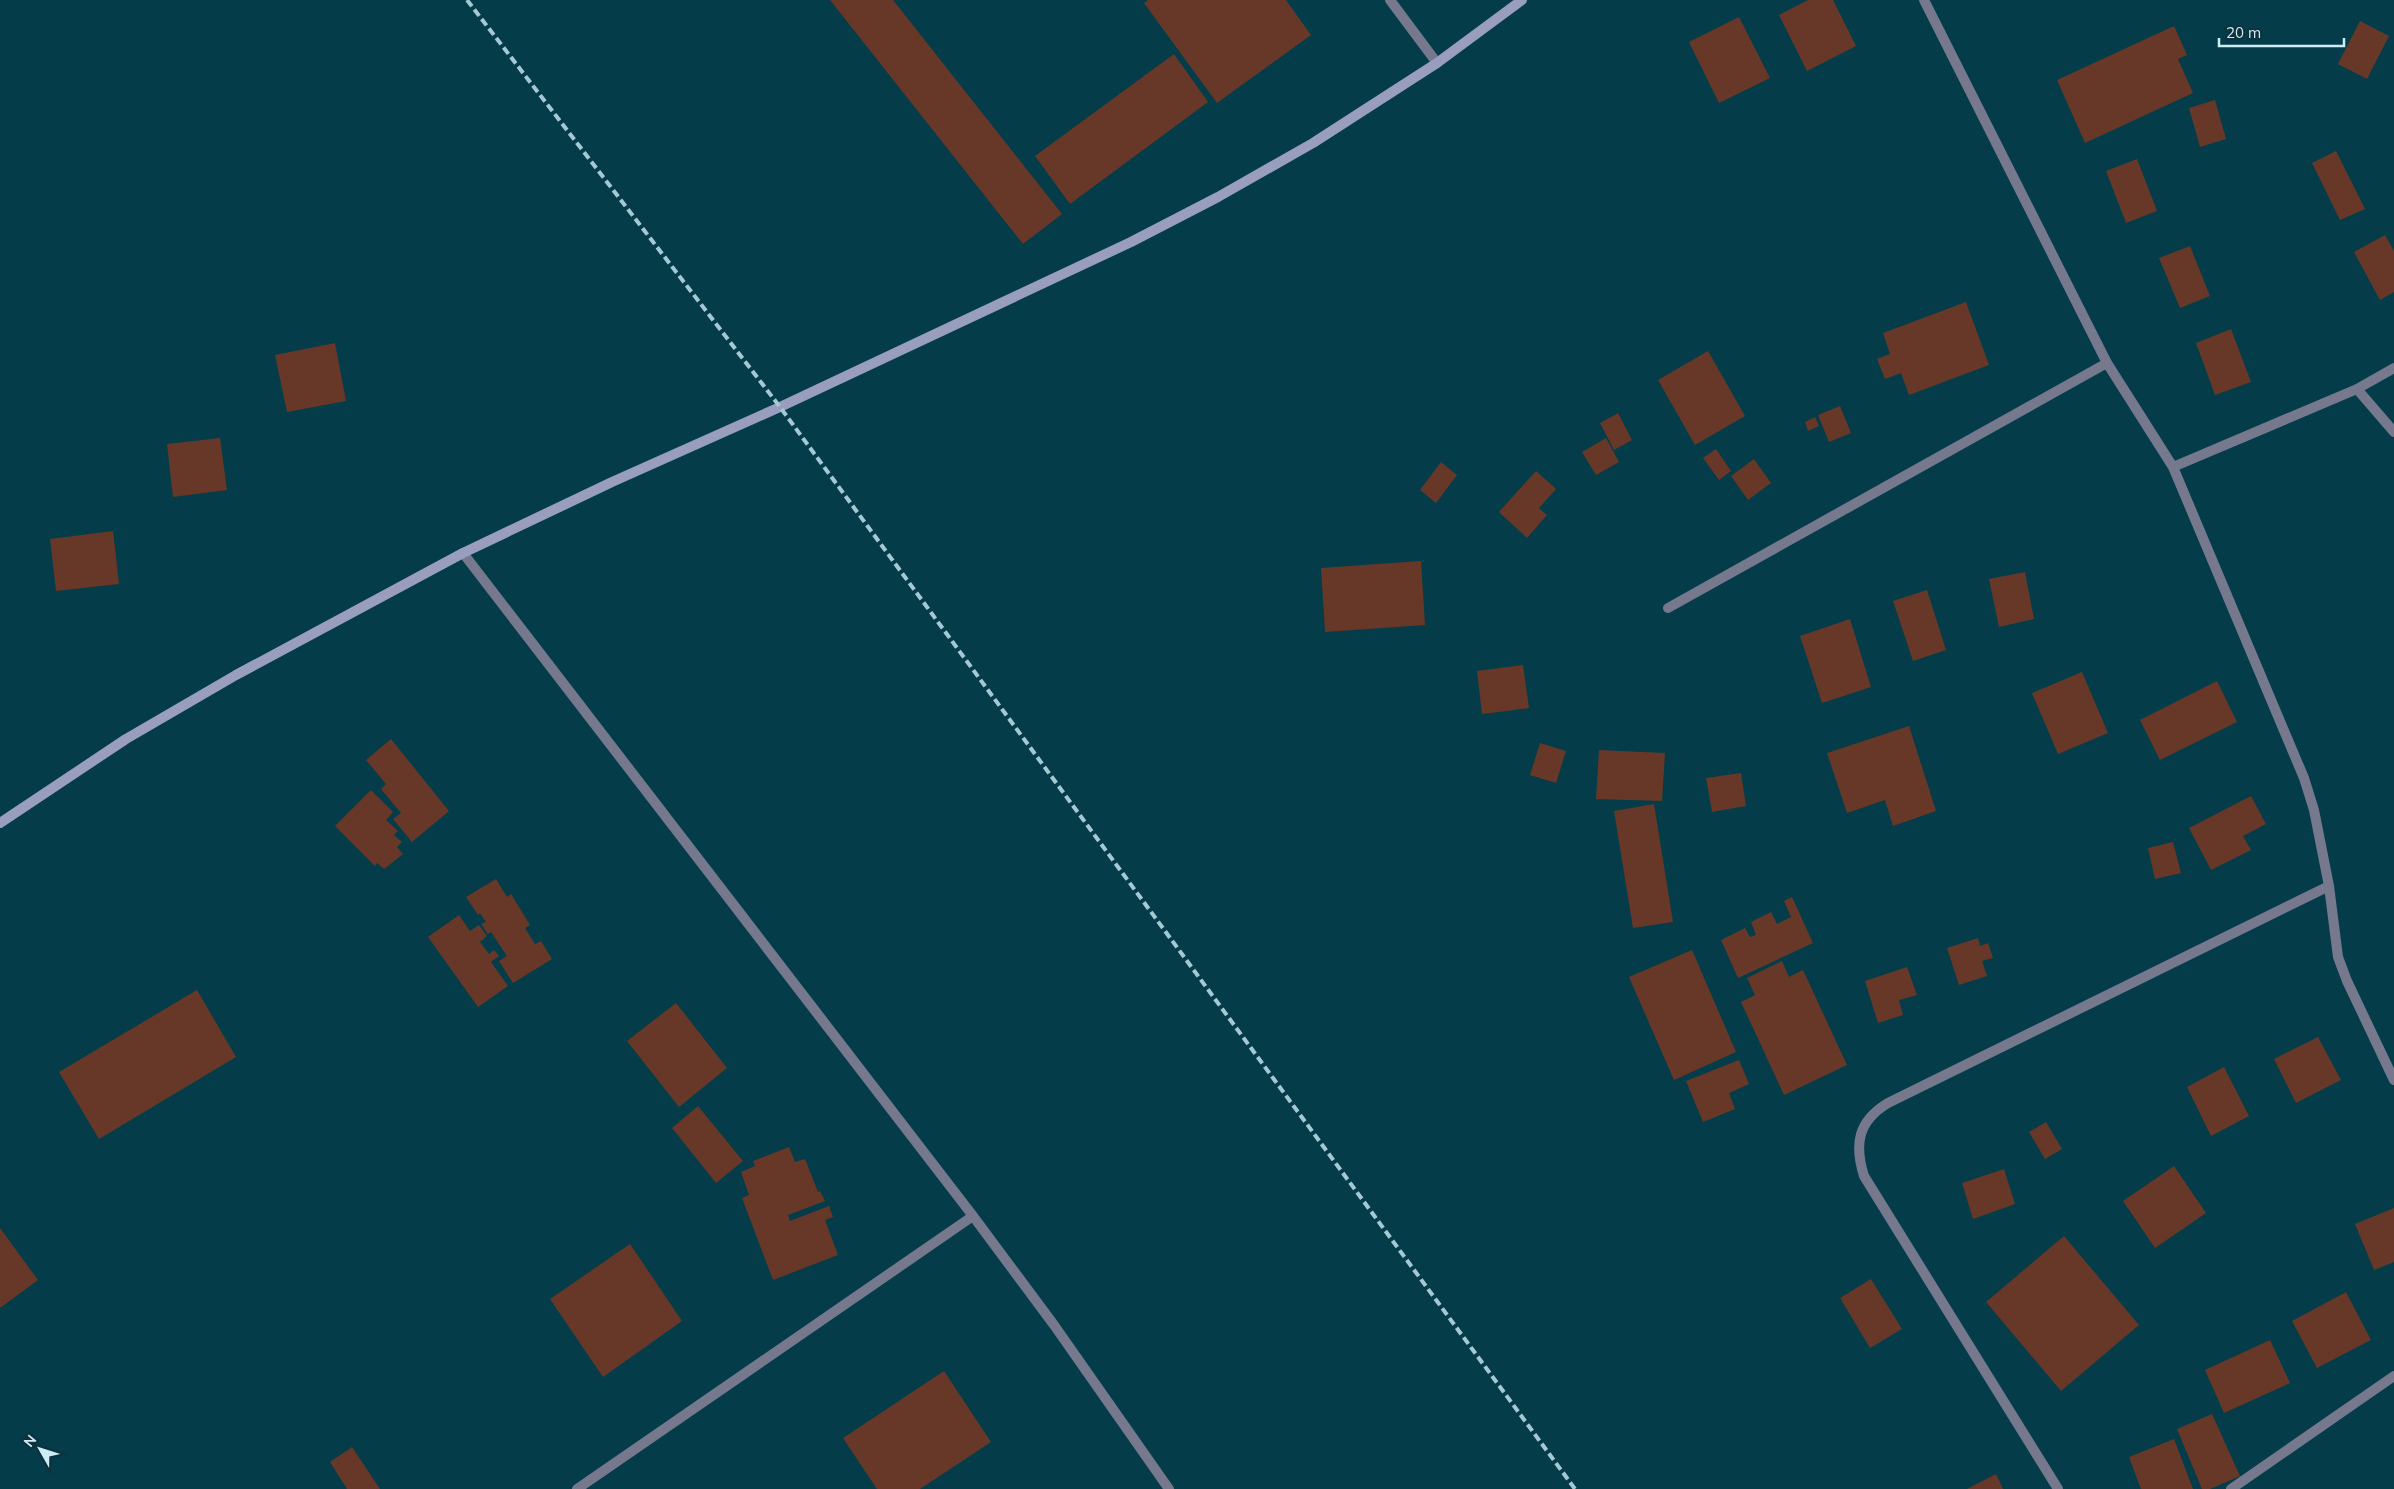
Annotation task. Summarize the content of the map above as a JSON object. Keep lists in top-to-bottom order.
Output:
{
  "scale_bar": "20 m",
  "north": "top left"
}
